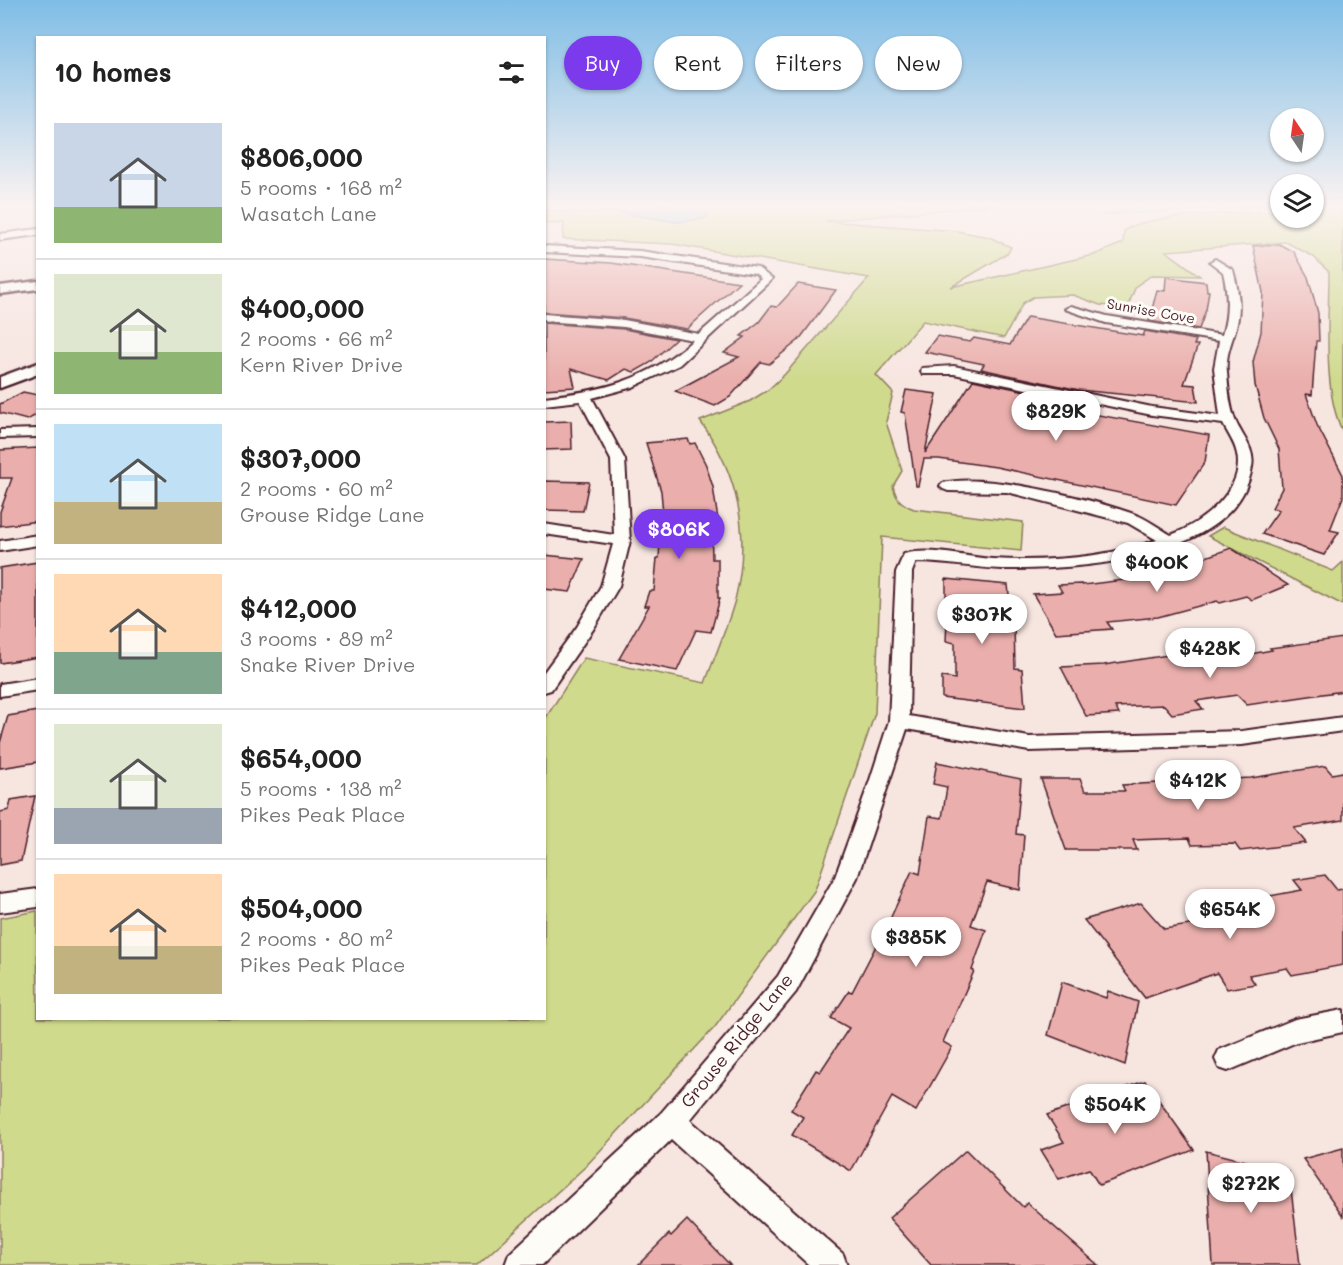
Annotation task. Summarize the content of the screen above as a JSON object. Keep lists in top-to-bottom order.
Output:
{
  "streets": {
    "street": ["Sunrise Cove", "Grouse Ridge Lane"]
  },
  "north": "top",
  "page": {
    "chip": [
      "Buy",
      "Rent",
      "Filters",
      "New"
    ],
    "heading": "10 homes",
    "list": [
      {
        "name": "$806,000",
        "note": "5 rooms · 168 m² · Wasatch Lane"
      },
      {
        "name": "$400,000",
        "note": "2 rooms · 66 m² · Kern River Drive"
      },
      {
        "name": "$307,000",
        "note": "2 rooms · 60 m² · Grouse Ridge Lane"
      },
      {
        "name": "$412,000",
        "note": "3 rooms · 89 m² · Snake River Drive"
      },
      {
        "name": "$654,000",
        "note": "5 rooms · 138 m² · Pikes Peak Place"
      },
      {
        "name": "$504,000",
        "note": "2 rooms · 80 m² · Pikes Peak Place"
      }
    ],
    "price": [
      "$829K",
      "$806K",
      "$400K",
      "$307K",
      "$428K",
      "$412K",
      "$654K",
      "$385K",
      "$504K",
      "$272K"
    ]
  }
}
